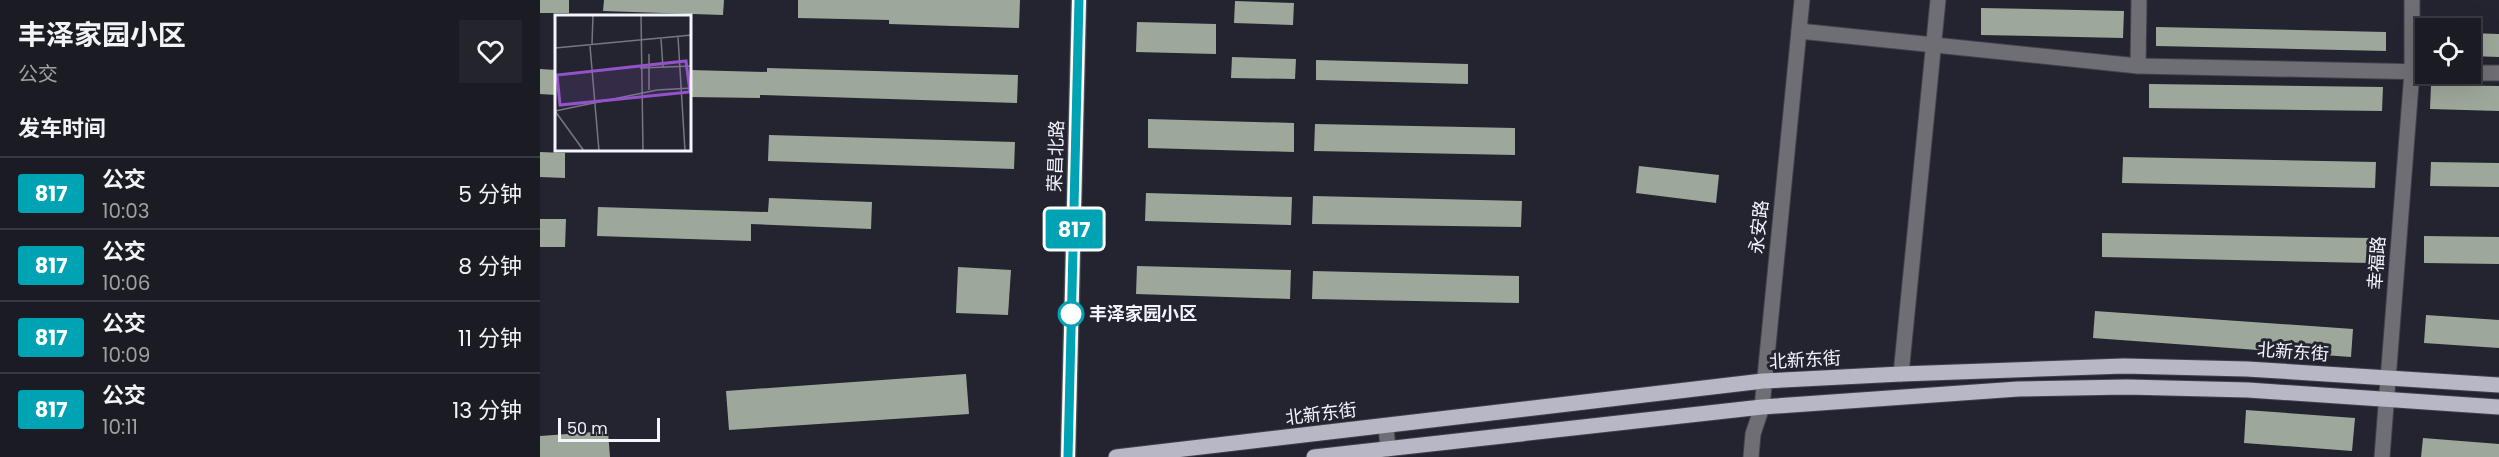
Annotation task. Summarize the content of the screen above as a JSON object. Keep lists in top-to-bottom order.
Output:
{
  "streets": {
    "main road": ["北新东街"],
    "street": ["荣昌北路", "永安路", "幸福路"]
  },
  "crossings": [
    ["永安路", "北新东街"],
    ["幸福路", "北新东街"]
  ],
  "places": ["丰泽家园小区"],
  "lines": ["bus line 817"],
  "scale_bar": "50 m",
  "page": {
    "heading": [
      ["丰泽家园小区", "公交"],
      "发车时间"
    ],
    "on_map": "817",
    "list": [
      {
        "mark": "817",
        "name": "公交",
        "note": "10:03",
        "value": "5 分钟"
      },
      {
        "mark": "817",
        "name": "公交",
        "note": "10:06",
        "value": "8 分钟"
      },
      {
        "mark": "817",
        "name": "公交",
        "note": "10:09",
        "value": "11 分钟"
      },
      {
        "mark": "817",
        "name": "公交",
        "note": "10:11",
        "value": "13 分钟"
      }
    ],
    "scale": "50 m"
  }
}
